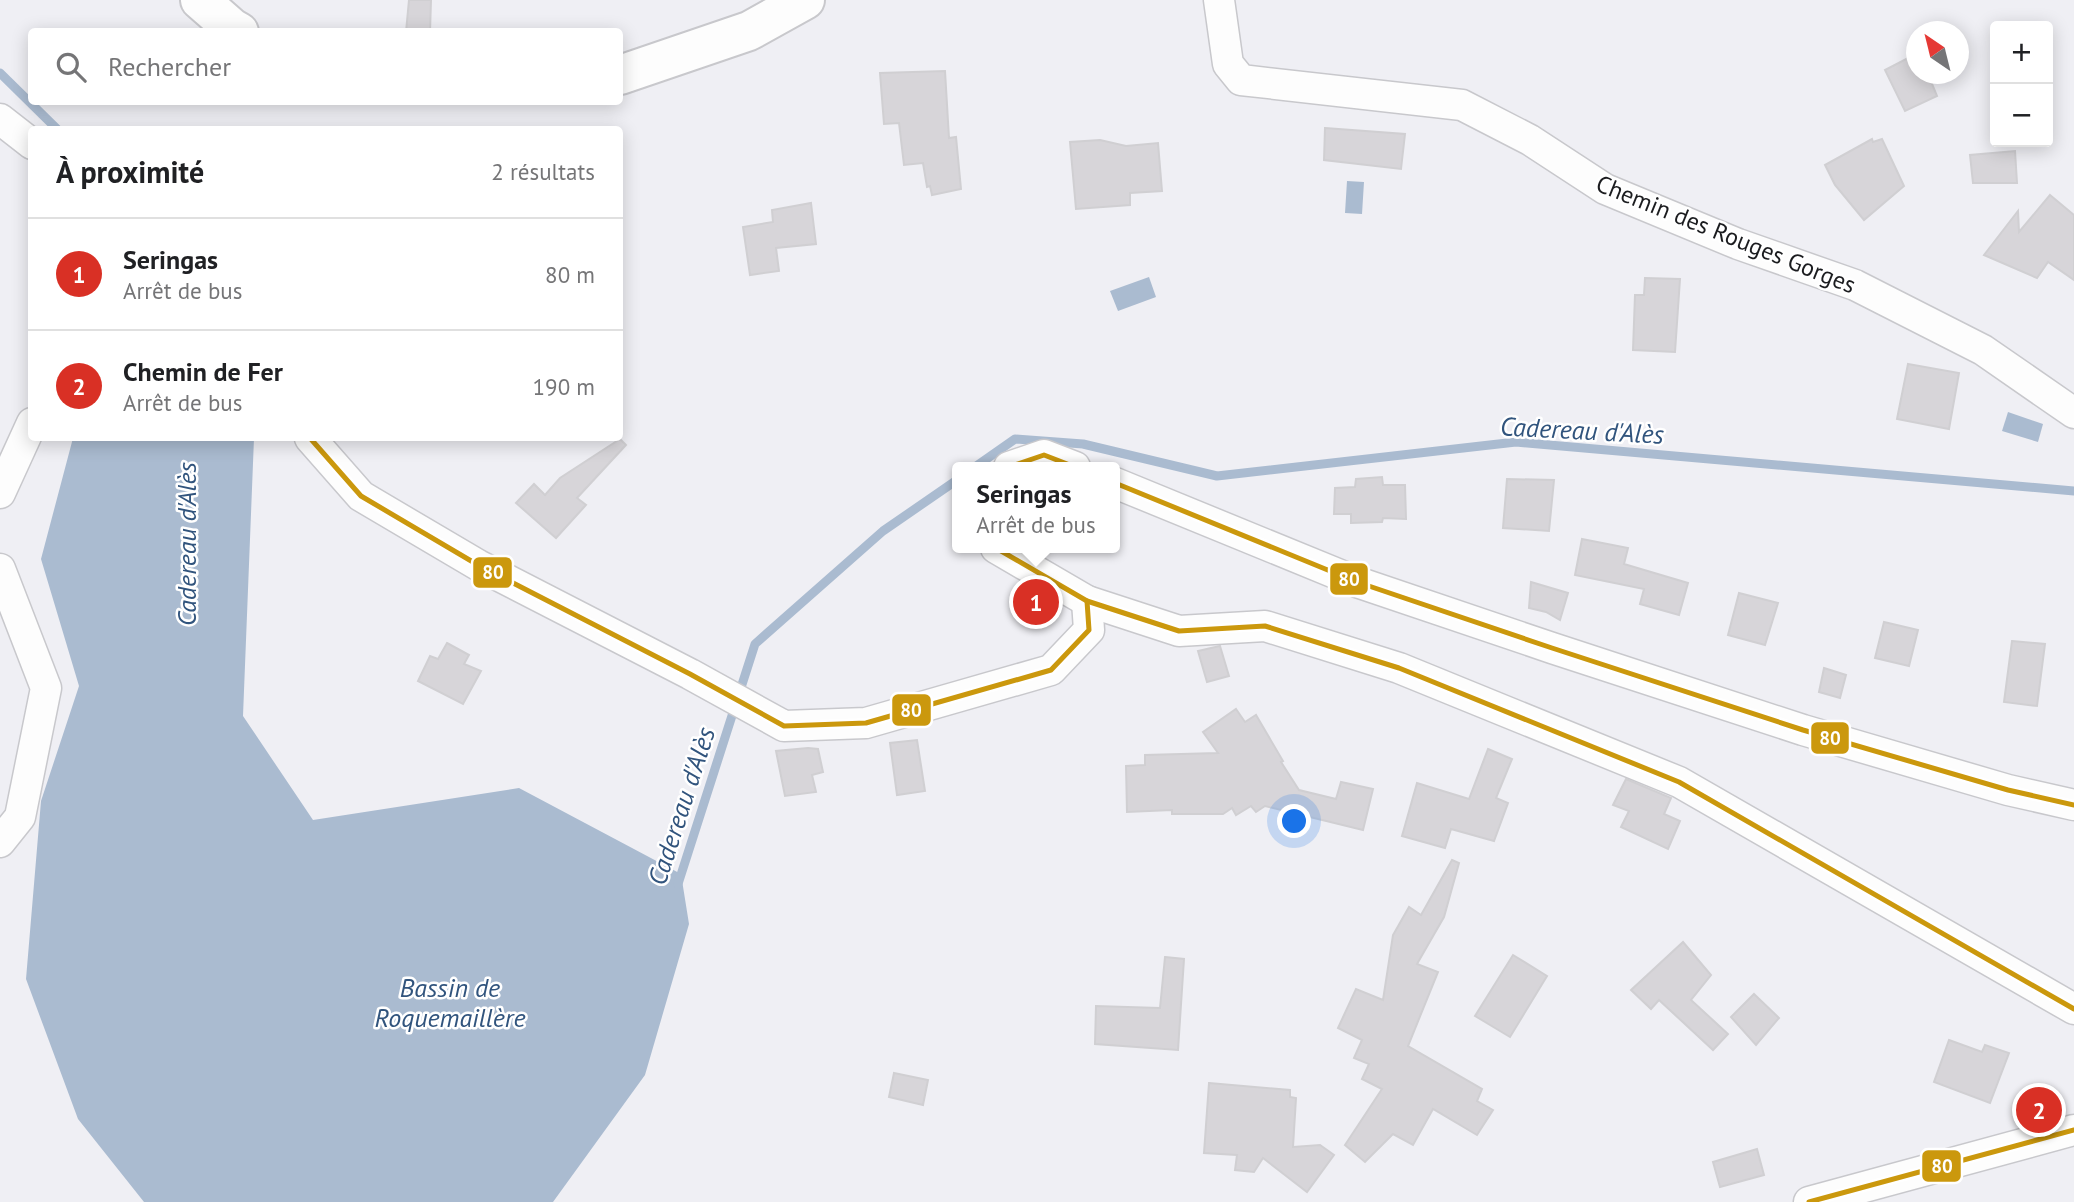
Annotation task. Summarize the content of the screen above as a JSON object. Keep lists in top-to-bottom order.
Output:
{
  "streets": {
    "street": ["Chemin des Rouges Gorges"]
  },
  "water": ["Cadereau d'Alès", "Bassin de Roquemaillère"],
  "lines": ["transit line 80"],
  "north": "top left",
  "page": {
    "map_buttons": ["+", "−"],
    "search": "Rechercher",
    "heading": ["À proximité", "2 résultats"],
    "list": [
      {
        "mark": "1",
        "name": "Seringas",
        "note": "Arrêt de bus",
        "value": "80 m"
      },
      {
        "mark": "2",
        "name": "Chemin de Fer",
        "note": "Arrêt de bus",
        "value": "190 m"
      }
    ],
    "popup": ["Seringas", "Arrêt de bus"],
    "pins": ["1", "2"]
  }
}
